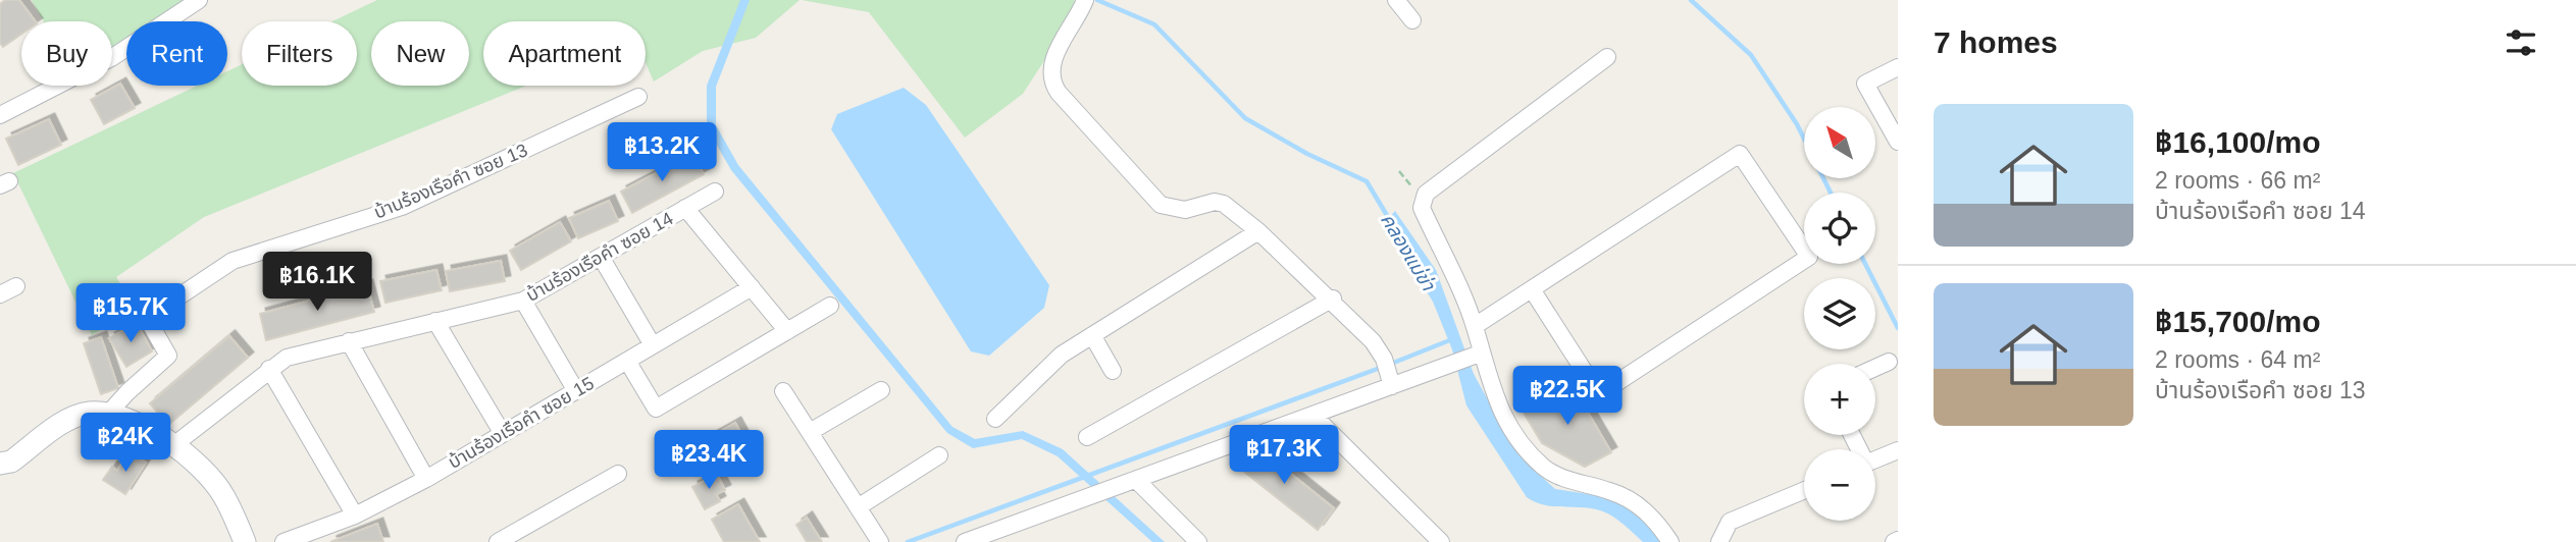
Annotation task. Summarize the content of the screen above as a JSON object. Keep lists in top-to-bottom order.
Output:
{
  "streets": {
    "street": ["บ้านร้องเรือคำ ซอย 13", "บ้านร้องเรือคำ ซอย 14", "บ้านร้องเรือคำ ซอย 15"]
  },
  "water": ["คลองแม่ข่า"],
  "north": "top left",
  "page": {
    "heading": "7 homes",
    "chip": [
      "Buy",
      "Rent",
      "Filters",
      "New",
      "Apartment"
    ],
    "list": [
      {
        "name": "฿16,100/mo",
        "note": "2 rooms · 66 m² · บ้านร้องเรือคำ ซอย 14"
      },
      {
        "name": "฿15,700/mo",
        "note": "2 rooms · 64 m² · บ้านร้องเรือคำ ซอย 13"
      }
    ],
    "map_buttons": ["+", "−"],
    "price": [
      "฿13.2K",
      "฿16.1K",
      "฿15.7K",
      "฿22.5K",
      "฿24K",
      "฿17.3K",
      "฿23.4K"
    ]
  }
}
